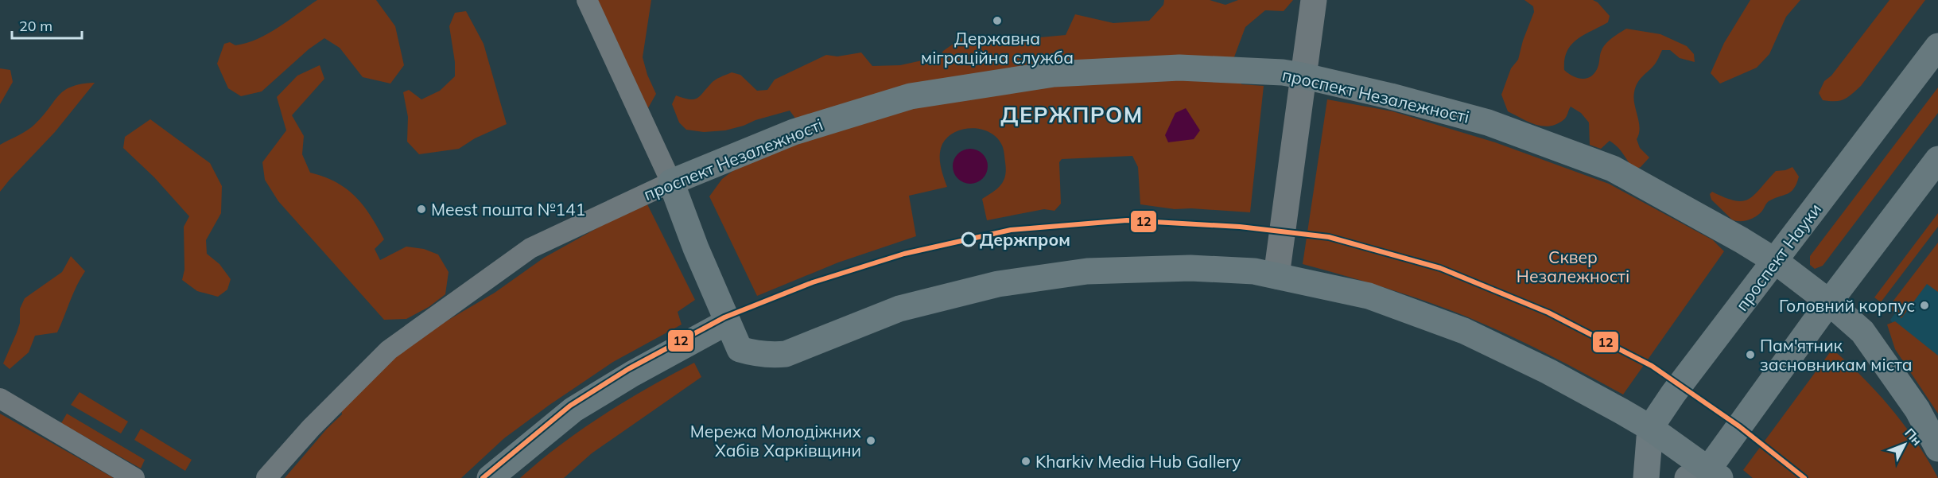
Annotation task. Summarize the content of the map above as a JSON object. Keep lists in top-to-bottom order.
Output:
{
  "streets": {
    "main road": ["проспект Незалежності", "проспект Науки"]
  },
  "crossings": [
    ["проспект Незалежності", "проспект Науки"]
  ],
  "districts": ["ДЕРЖПРОМ"],
  "parks": ["Сквер Незалежності"],
  "places": [
    "Державна міграційна служба",
    "Meest пошта №141",
    "Держпром",
    "Головний корпус",
    "Пам'ятник засновникам міста",
    "Мережа Молодіжних Хабів Харківщини",
    "Kharkiv Media Hub Gallery"
  ],
  "lines": ["transit line 12"],
  "scale_bar": "20 m",
  "north": "top right"
}
